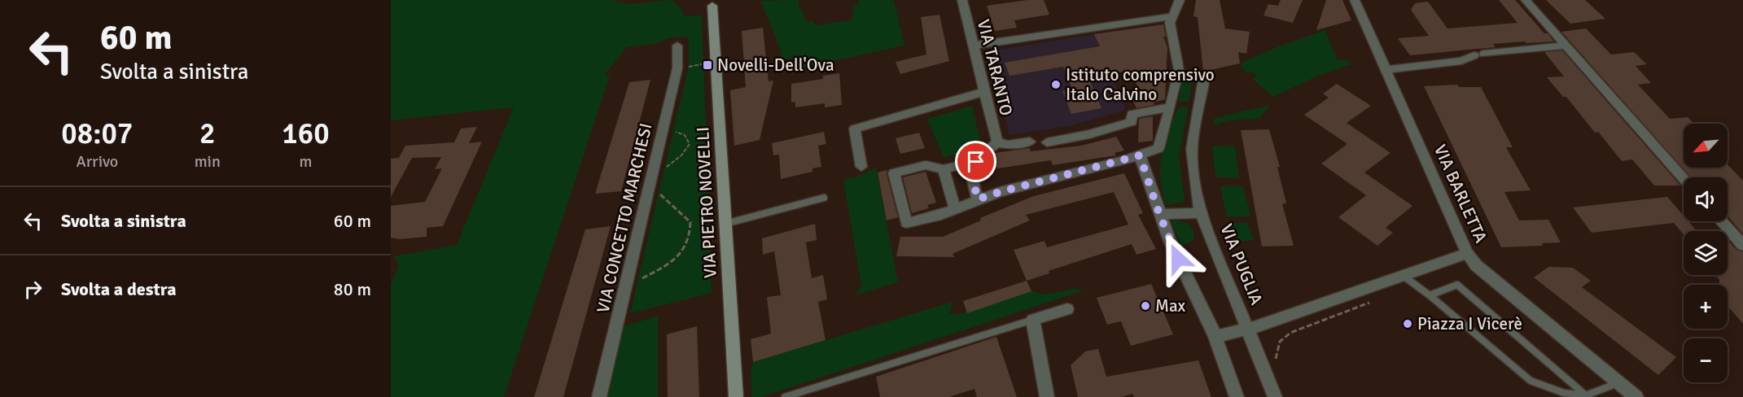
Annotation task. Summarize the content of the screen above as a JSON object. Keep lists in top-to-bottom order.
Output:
{
  "streets": {
    "main road": ["VIA PIETRO NOVELLI"],
    "street": [
      "VIA TARANTO",
      "VIA BARLETTA",
      "VIA CONCETTO MARCHESI",
      "VIA PUGLIA"
    ]
  },
  "places": {
    "transit": ["Novelli-Dell'Ova"],
    "other": ["Istituto comprensivo Italo Calvino", "Max", "Piazza I Vicerè"]
  },
  "north": "bottom left",
  "page": {
    "turn": ["60 m", "Svolta a sinistra"],
    "eta": [
      "08:07",
      "Arrivo",
      "2",
      "min",
      "160",
      "m"
    ],
    "map_buttons": ["+", "−"],
    "list": [
      {
        "name": "Svolta a sinistra",
        "value": "60 m"
      },
      {
        "name": "Svolta a destra",
        "value": "80 m"
      }
    ]
  }
}
